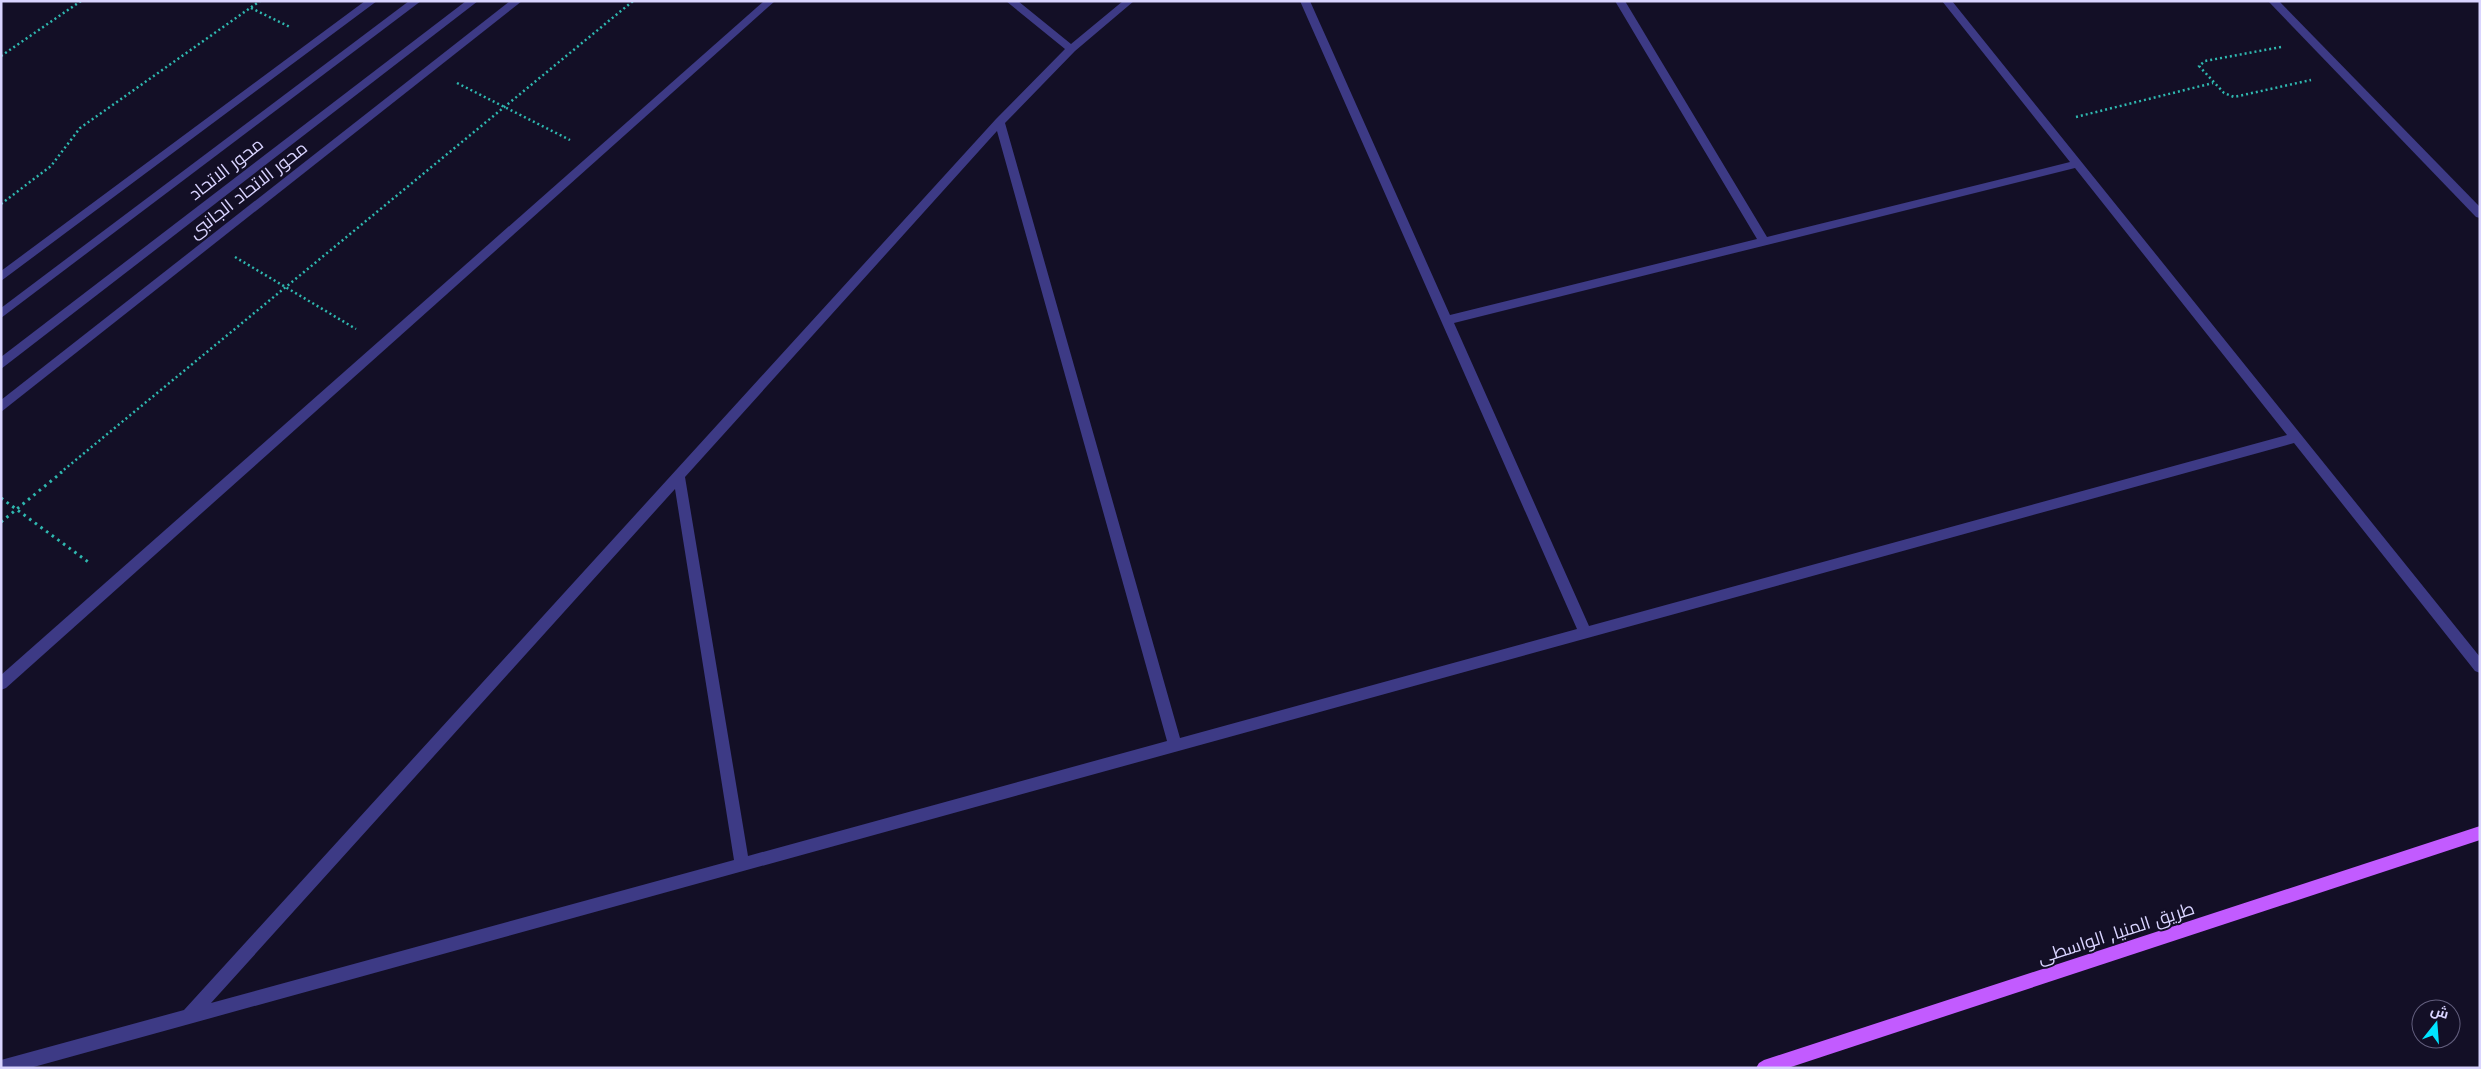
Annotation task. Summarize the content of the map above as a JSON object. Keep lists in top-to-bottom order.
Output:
{
  "streets": {
    "main road": ["طريق المنيا, الواسطى"],
    "street": ["محور الاتحاد", "محور الاتحاد الجانبى"]
  },
  "north": "top"
}
